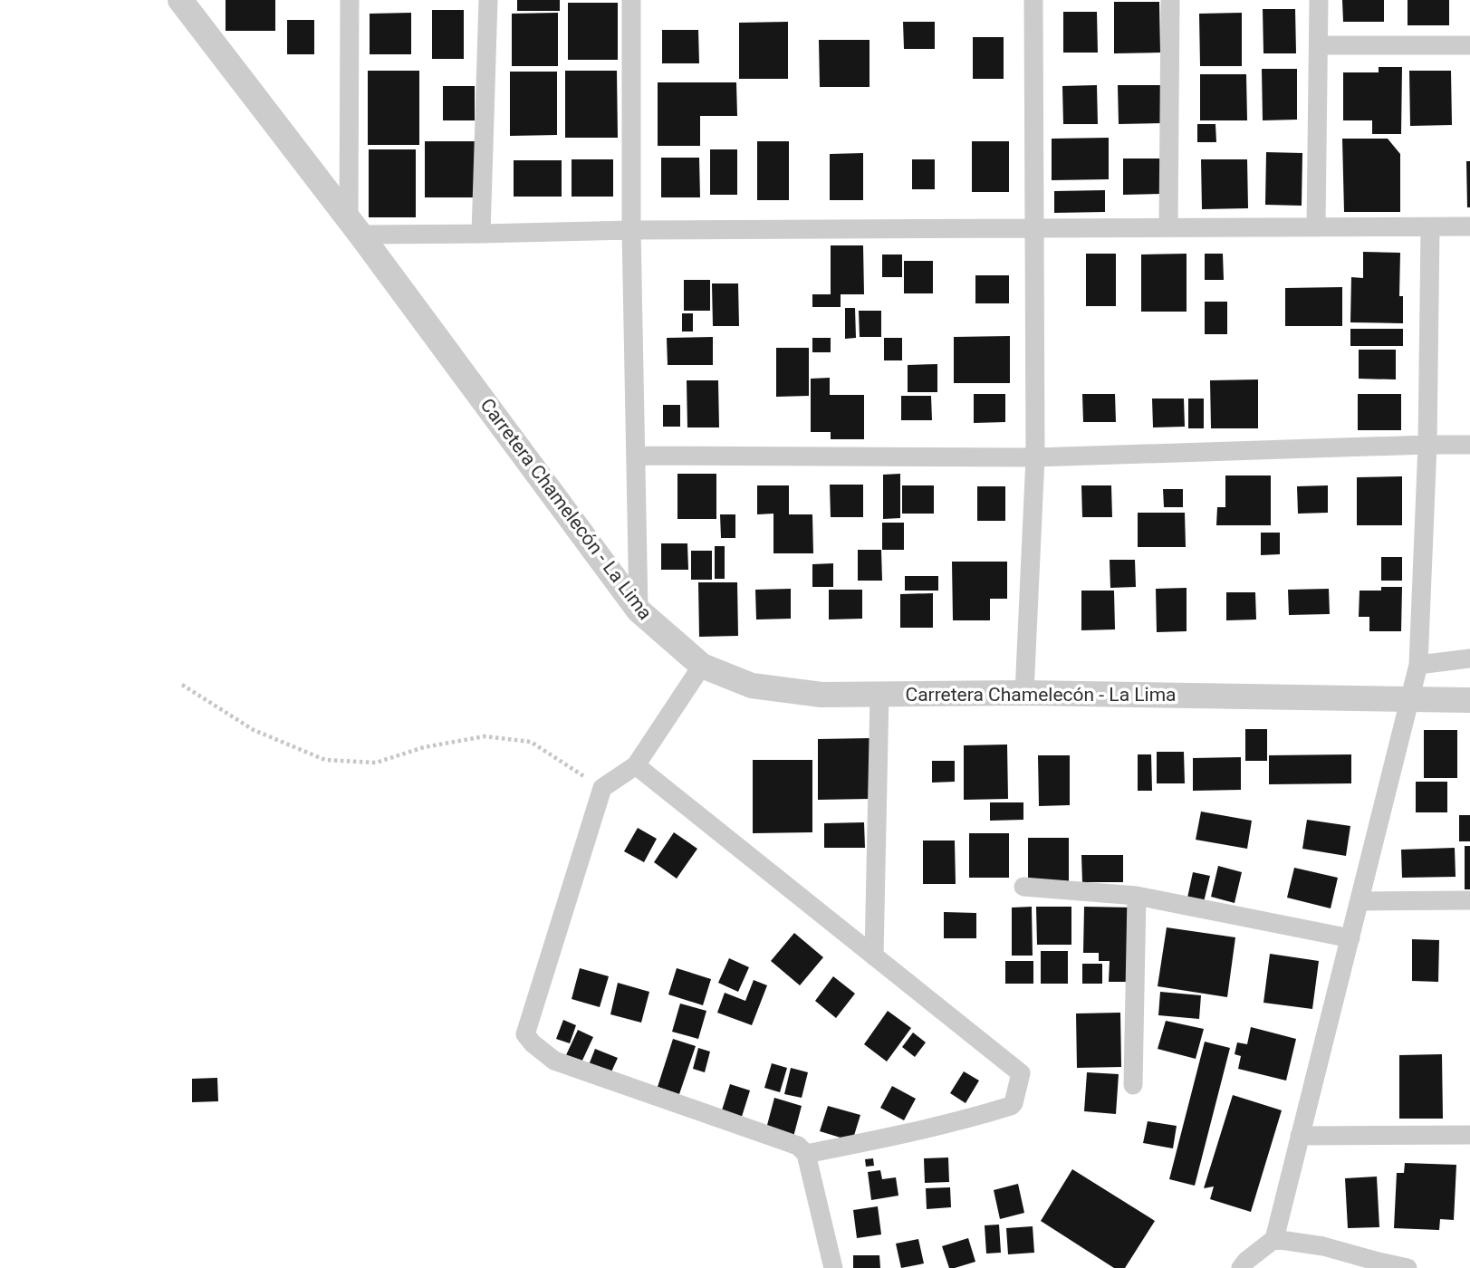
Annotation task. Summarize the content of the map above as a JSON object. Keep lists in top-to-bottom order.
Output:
{
  "streets": {
    "street": ["Carretera Chamelecón - La Lima"]
  }
}
